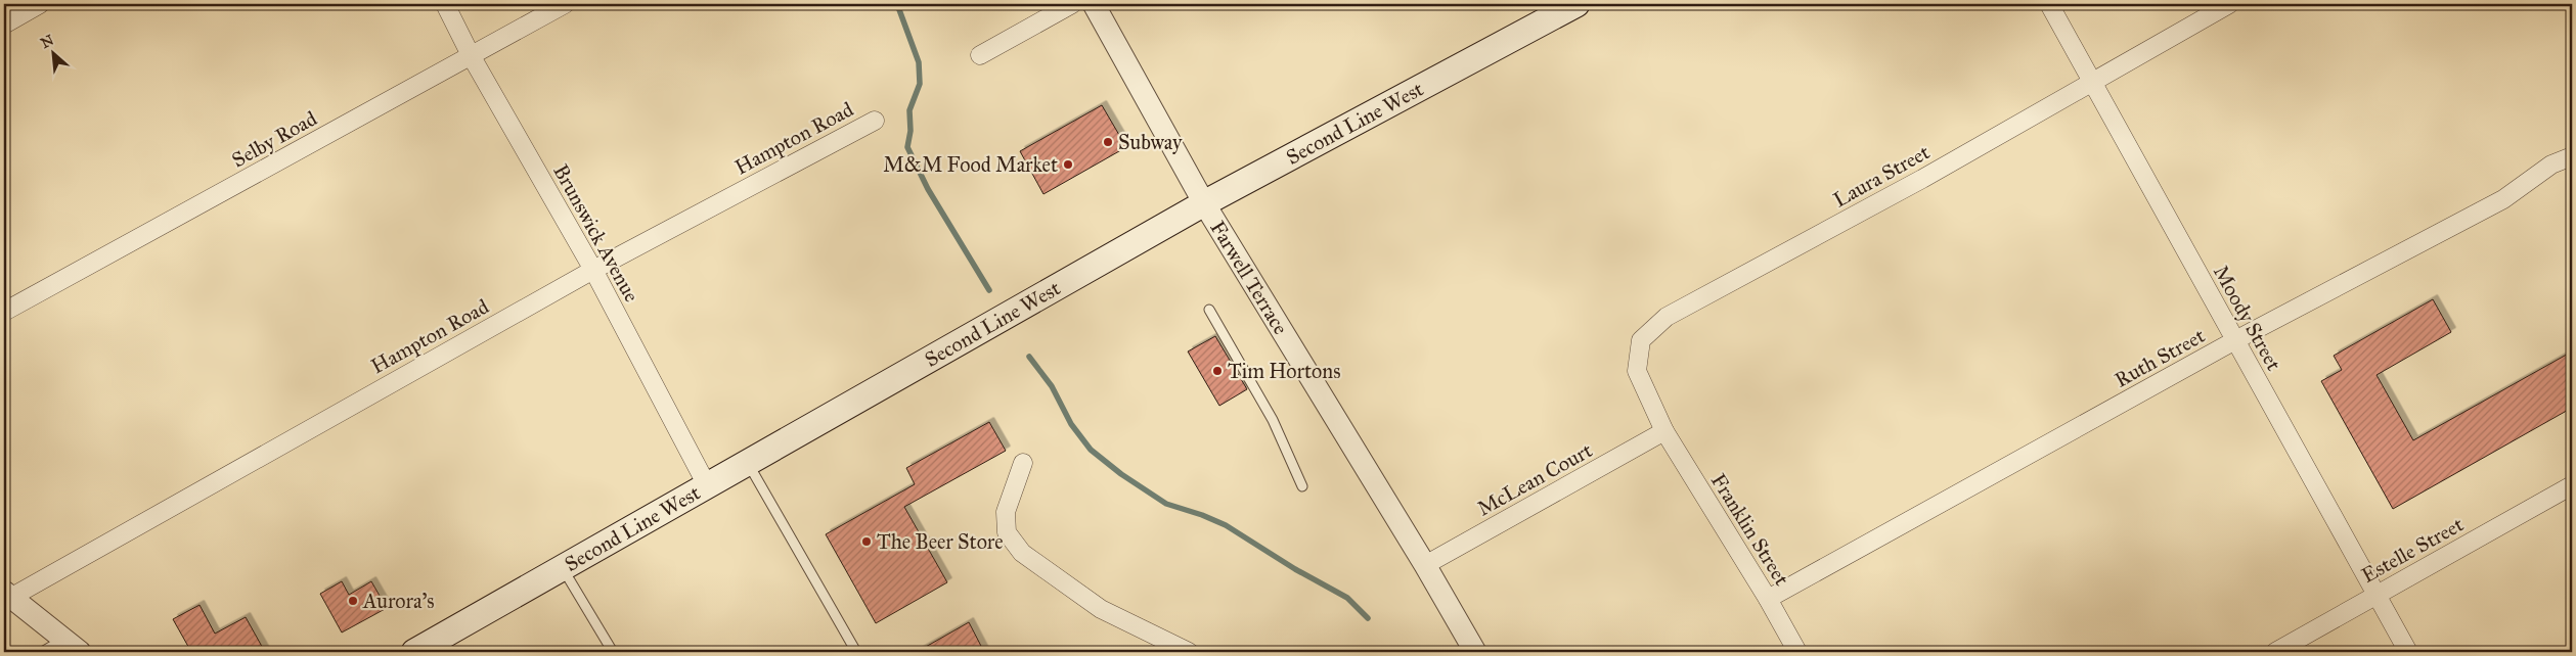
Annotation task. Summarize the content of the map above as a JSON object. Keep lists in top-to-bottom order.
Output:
{
  "streets": {
    "main road": ["Second Line West"],
    "street": [
      "Hampton Road",
      "Selby Road",
      "Laura Street",
      "Brunswick Avenue",
      "Farwell Terrace",
      "Moody Street",
      "Ruth Street",
      "McLean Court",
      "Franklin Street",
      "Estelle Street"
    ]
  },
  "crossings": [
    ["Second Line West", "Brunswick Avenue"],
    ["Second Line West", "Farwell Terrace"],
    ["Hampton Road", "Brunswick Avenue"],
    ["Selby Road", "Brunswick Avenue"],
    ["Laura Street", "Moody Street"],
    ["Laura Street", "McLean Court"],
    ["Laura Street", "Franklin Street"],
    ["Farwell Terrace", "McLean Court"],
    ["Moody Street", "Ruth Street"],
    ["Moody Street", "Estelle Street"],
    ["Ruth Street", "Franklin Street"],
    ["McLean Court", "Franklin Street"]
  ],
  "places": [
    "Subway",
    "M&M Food Market",
    "Tim Hortons",
    "The Beer Store",
    "Aurora's"
  ],
  "north": "top left"
}
